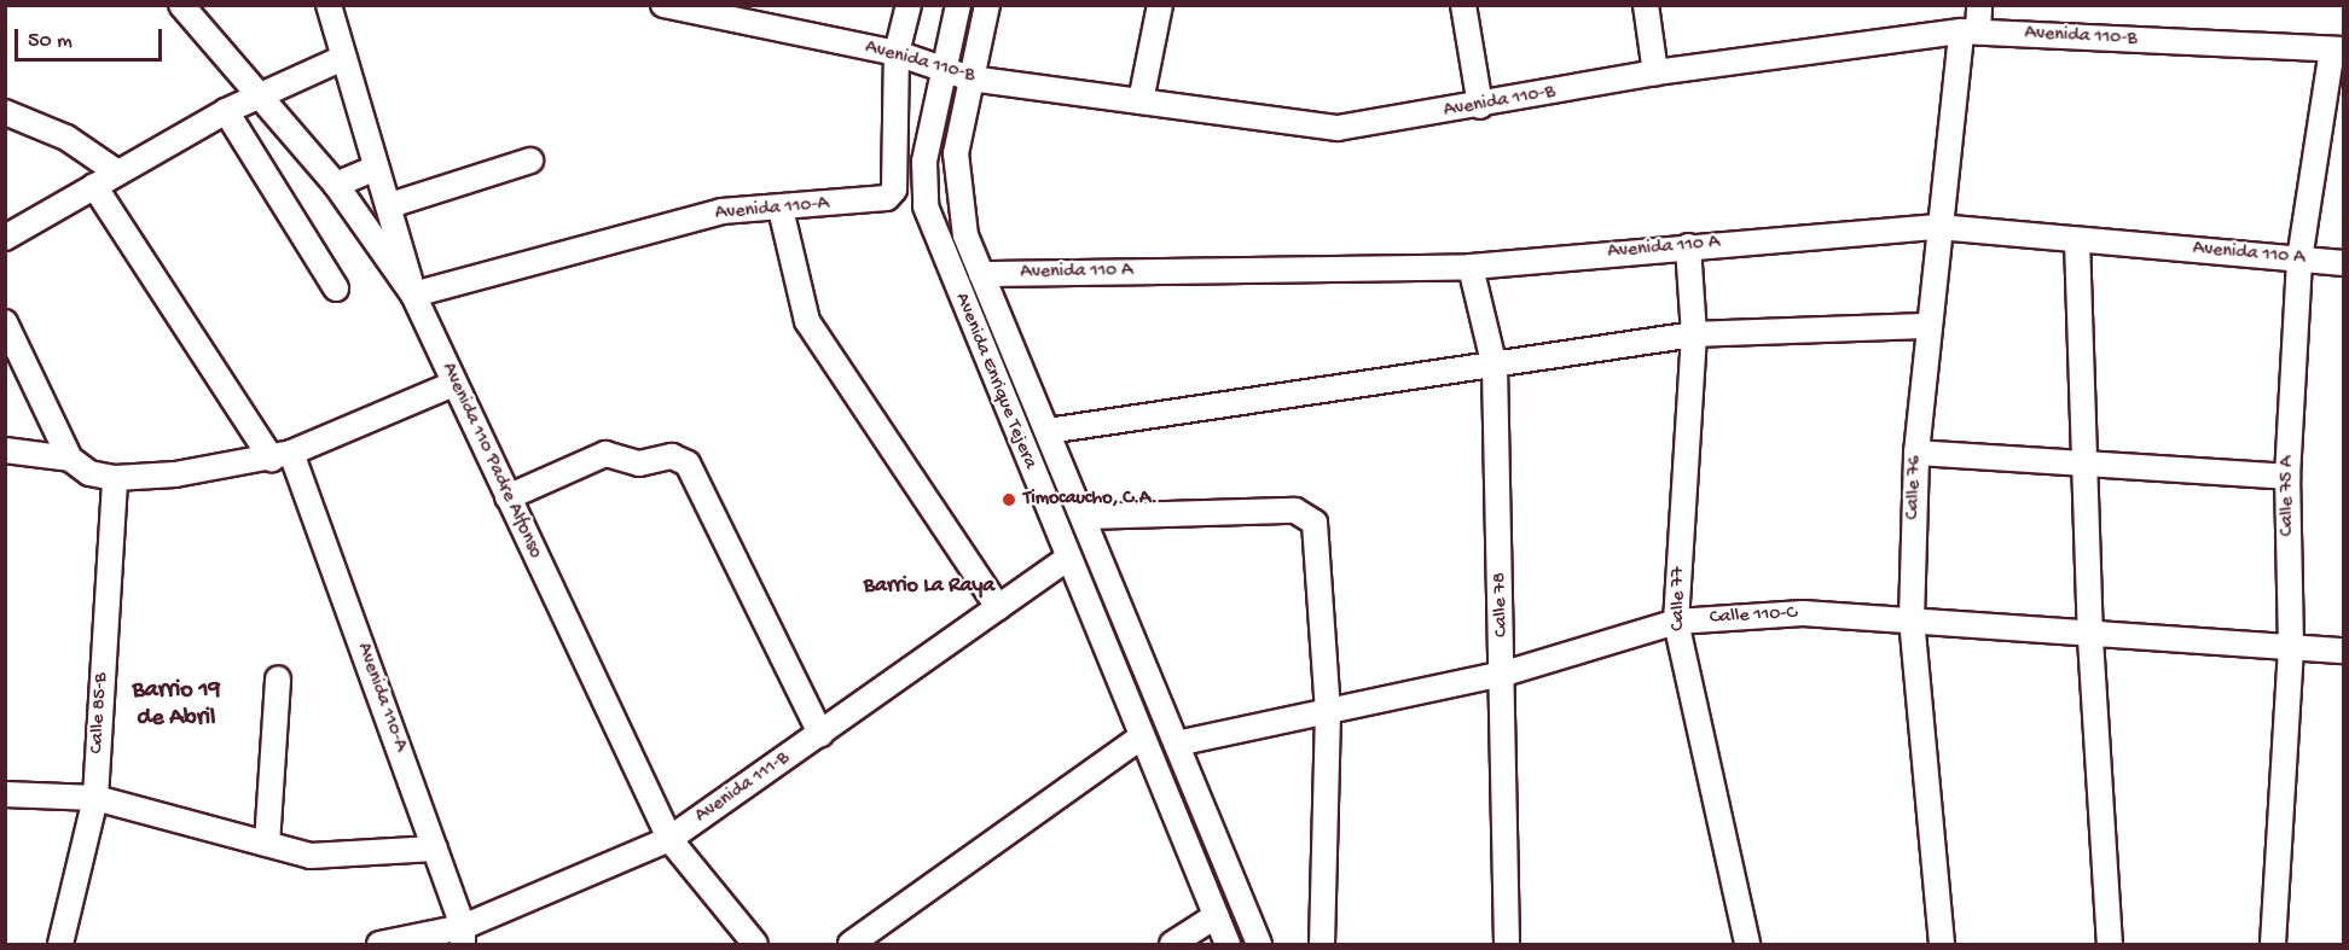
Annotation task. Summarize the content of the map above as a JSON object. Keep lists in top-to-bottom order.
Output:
{
  "streets": {
    "street": [
      "Avenida 110-B",
      "Avenida 110-A",
      "Avenida 110 A",
      "Avenida Enrique Tejera",
      "Avenida 110 Padre Alfonso",
      "Calle 76",
      "Calle 75 A",
      "Calle 77",
      "Calle 78",
      "Calle 110-C",
      "Calle 85-B",
      "Avenida 111-B"
    ]
  },
  "crossings": [
    ["Avenida 110-B", "Avenida 110-A"],
    ["Avenida 110-B", "Avenida Enrique Tejera"],
    ["Avenida 110-B", "Calle 76"],
    ["Avenida 110-B", "Calle 75 A"],
    ["Avenida 110-A", "Avenida 110 Padre Alfonso"],
    ["Avenida 110-A", "Avenida 111-B"],
    ["Avenida 110 A", "Avenida Enrique Tejera"],
    ["Avenida 110 A", "Calle 76"],
    ["Avenida 110 A", "Calle 75 A"],
    ["Avenida 110 A", "Calle 77"],
    ["Avenida 110 A", "Calle 78"],
    ["Avenida Enrique Tejera", "Calle 110-C"],
    ["Avenida Enrique Tejera", "Avenida 111-B"],
    ["Avenida 110 Padre Alfonso", "Avenida 111-B"],
    ["Calle 76", "Calle 110-C"],
    ["Calle 75 A", "Calle 110-C"],
    ["Calle 77", "Calle 110-C"],
    ["Calle 78", "Calle 110-C"]
  ],
  "districts": ["Barrio La Raya", "Barrio 19 de Abril"],
  "places": ["Timocaucho, C.A."],
  "scale_bar": "50 m"
}
